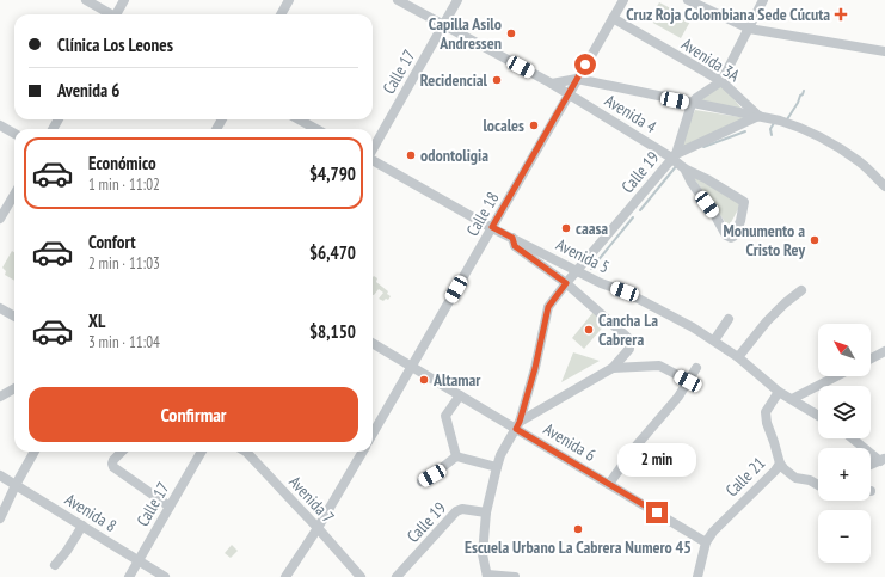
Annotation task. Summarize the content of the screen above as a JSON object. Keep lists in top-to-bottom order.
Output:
{
  "streets": {
    "street": [
      "Avenida 3A",
      "Calle 17",
      "Avenida 4",
      "Calle 19",
      "Calle 18",
      "Avenida 5",
      "Avenida 6",
      "Calle 21",
      "Avenida 7",
      "Avenida 8"
    ]
  },
  "crossings": [
    ["Avenida 3A", "Calle 18"],
    ["Calle 17", "Avenida 4"],
    ["Calle 17", "Avenida 8"],
    ["Avenida 4", "Calle 19"],
    ["Avenida 4", "Calle 18"],
    ["Calle 19", "Avenida 6"],
    ["Calle 18", "Avenida 5"],
    ["Calle 18", "Avenida 6"],
    ["Avenida 5", "Calle 21"],
    ["Avenida 6", "Calle 21"]
  ],
  "places": {
    "health": ["Cruz Roja Colombiana Sede Cúcuta"],
    "other": [
      "Capilla Asilo Andressen",
      "Recidencial",
      "locales",
      "odontoligia",
      "caasa",
      "Monumento a Cristo Rey",
      "Cancha La Cabrera",
      "Altamar",
      "Escuela Urbano La Cabrera Numero 45"
    ]
  },
  "north": "top left",
  "page": {
    "banner": ["Clínica Los Leones", "Avenida 6"],
    "list": [
      {
        "name": "Económico",
        "note": "1 min · 11:02",
        "value": "$4,790"
      },
      {
        "name": "Confort",
        "note": "2 min · 11:03",
        "value": "$6,470"
      },
      {
        "name": "XL",
        "note": "3 min · 11:04",
        "value": "$8,150"
      }
    ],
    "map_buttons": ["+", "−"],
    "buttons": "Confirmar",
    "bubble": "2 min"
  }
}
